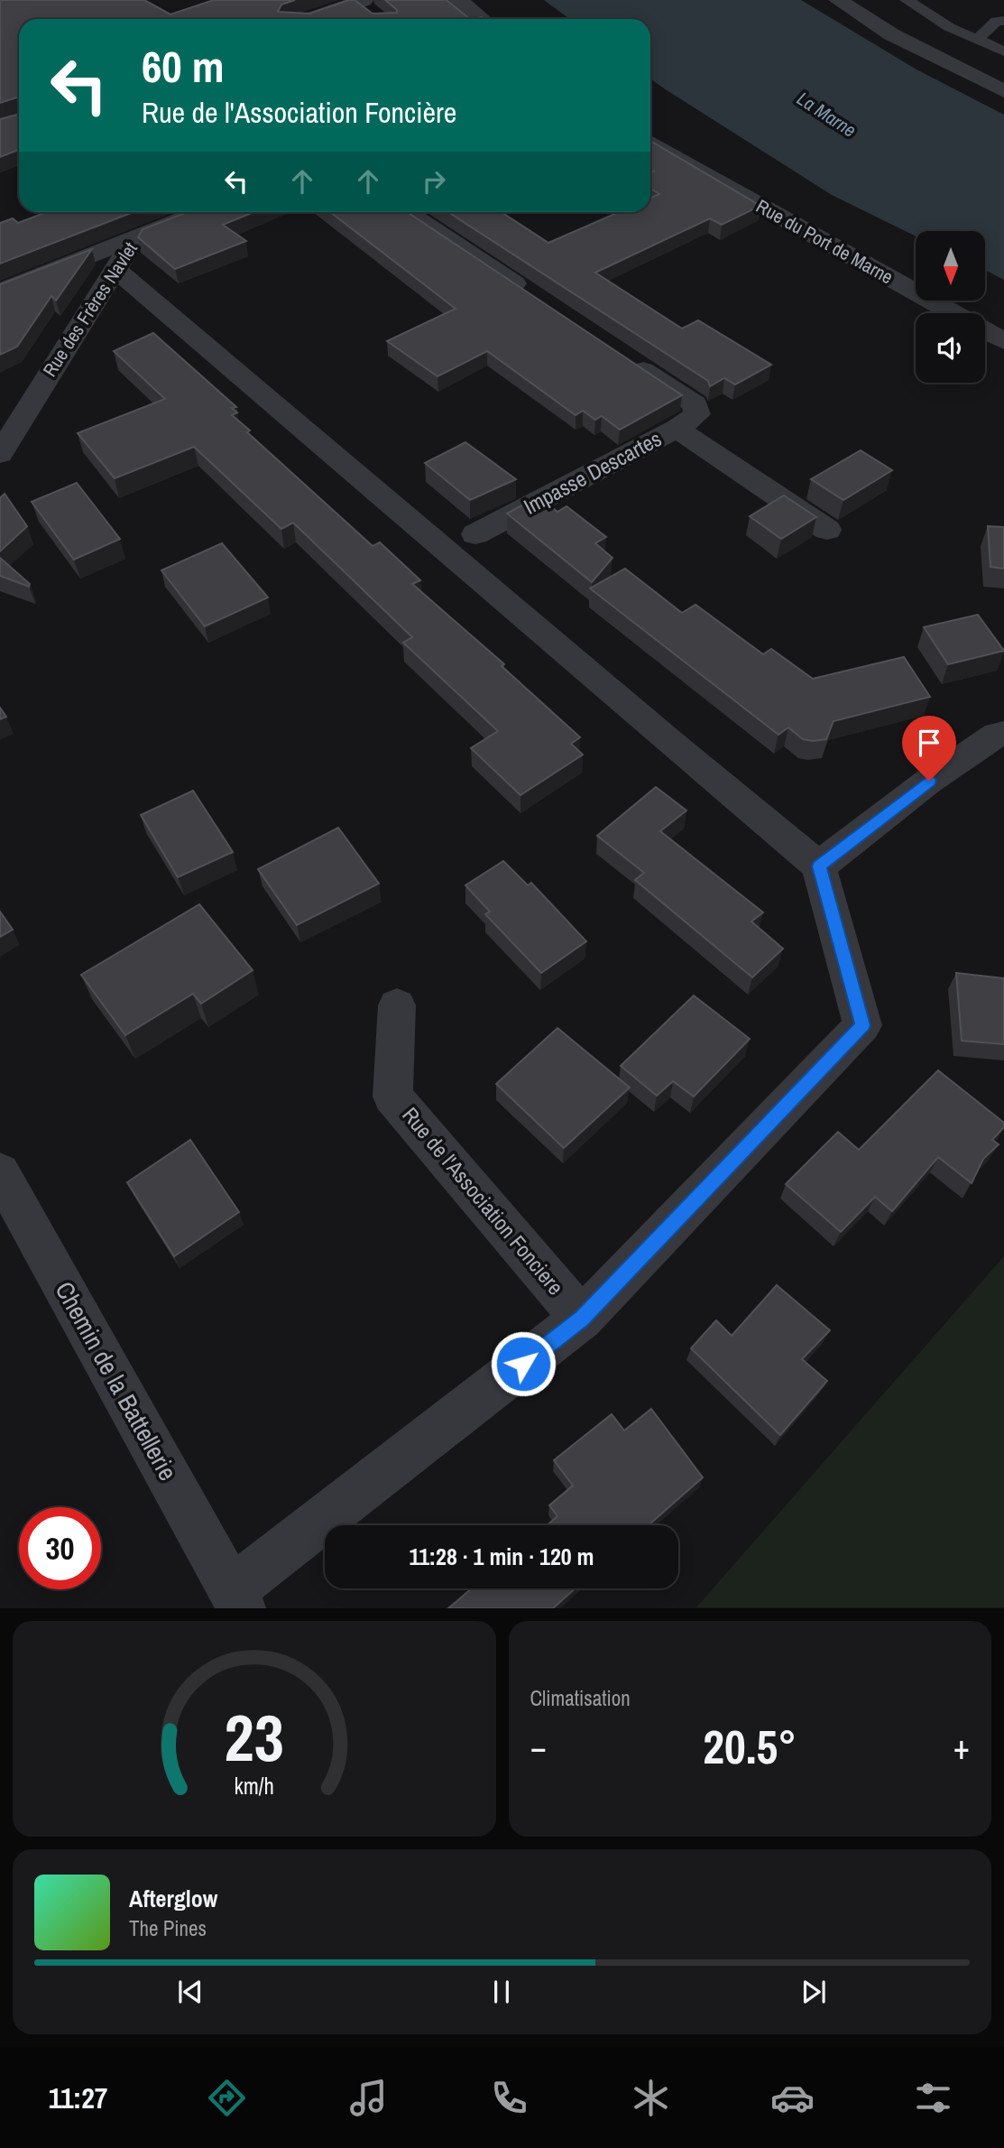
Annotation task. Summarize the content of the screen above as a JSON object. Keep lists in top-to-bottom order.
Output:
{
  "streets": {
    "street": [
      "Rue du Port de Marne",
      "Rue des Frères Navlet",
      "Impasse Descartes",
      "Rue de l'Association Fonciere",
      "Chemin de la Battellerie"
    ]
  },
  "water": ["La Marne"],
  "north": "bottom",
  "page": {
    "turn": ["60 m", "Rue de l'Association Foncière"],
    "limit": "30",
    "trip": "11:28 · 1 min · 120 m",
    "tile": "Climatisation",
    "heat": ["−", "20.5°", "+"],
    "song": ["Afterglow", "The Pines"],
    "tabs": "11:27",
    "gauge": ["23", "km/h"]
  }
}
